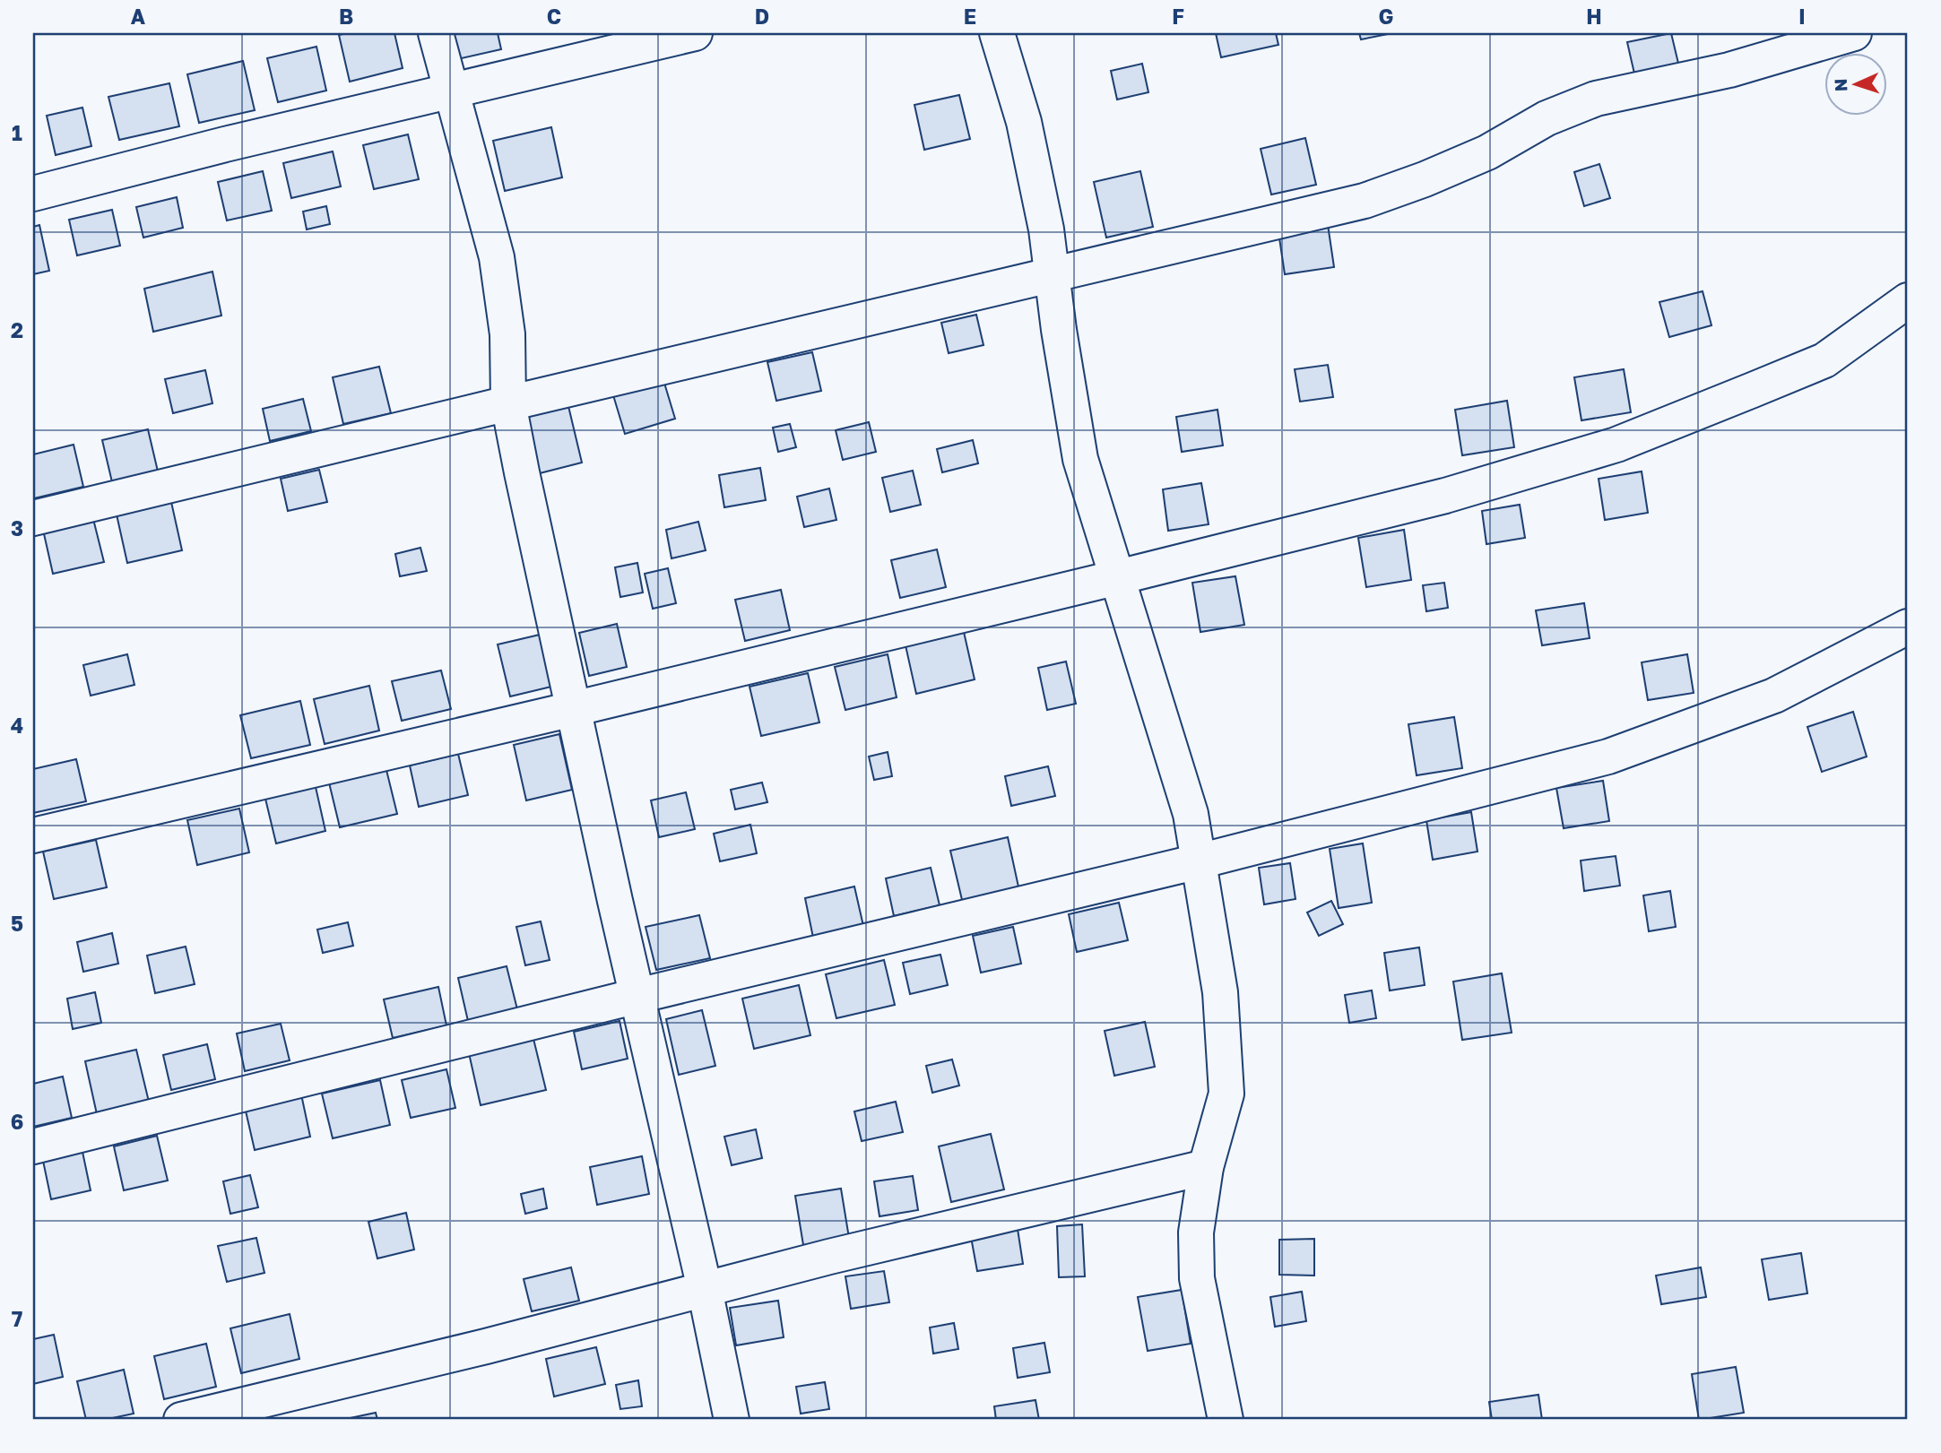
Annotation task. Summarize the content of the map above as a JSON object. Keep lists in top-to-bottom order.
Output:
{
  "north": "left",
  "grid": {
    "columns": [
      "A",
      "B",
      "C",
      "D",
      "E",
      "F",
      "G",
      "H",
      "I"
    ],
    "rows": [
      "1",
      "2",
      "3",
      "4",
      "5",
      "6",
      "7"
    ]
  }
}
